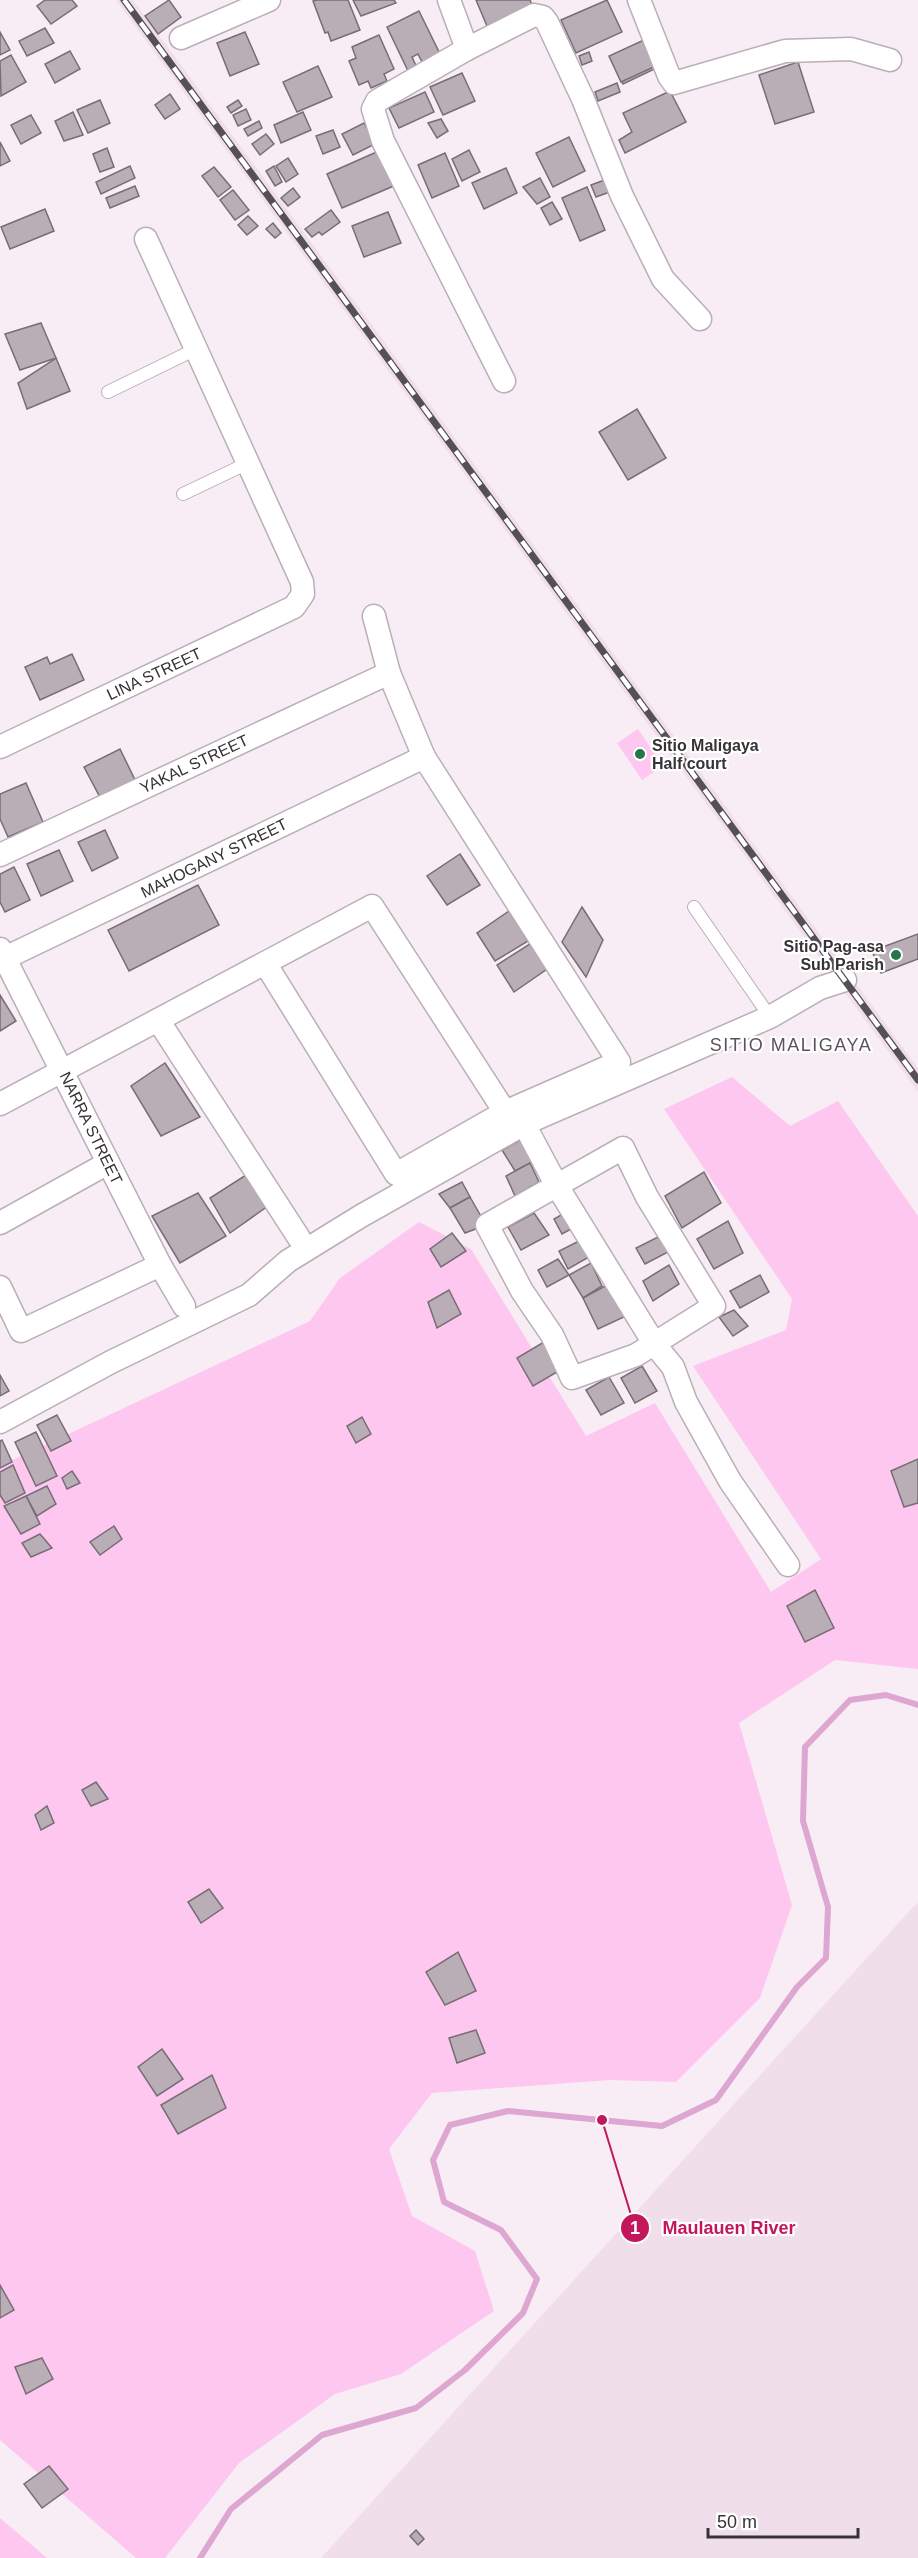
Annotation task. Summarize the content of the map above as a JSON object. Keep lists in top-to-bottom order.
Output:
{
  "streets": {
    "street": [
      "LINA STREET",
      "YAKAL STREET",
      "MAHOGANY STREET",
      "NARRA STREET"
    ]
  },
  "crossings": [
    ["MAHOGANY STREET", "NARRA STREET"]
  ],
  "districts": ["SITIO MALIGAYA"],
  "places": ["Sitio Maligaya Half court", "Sitio Pag-asa Sub Parish", "Maulauen River"],
  "scale_bar": "50 m"
}
